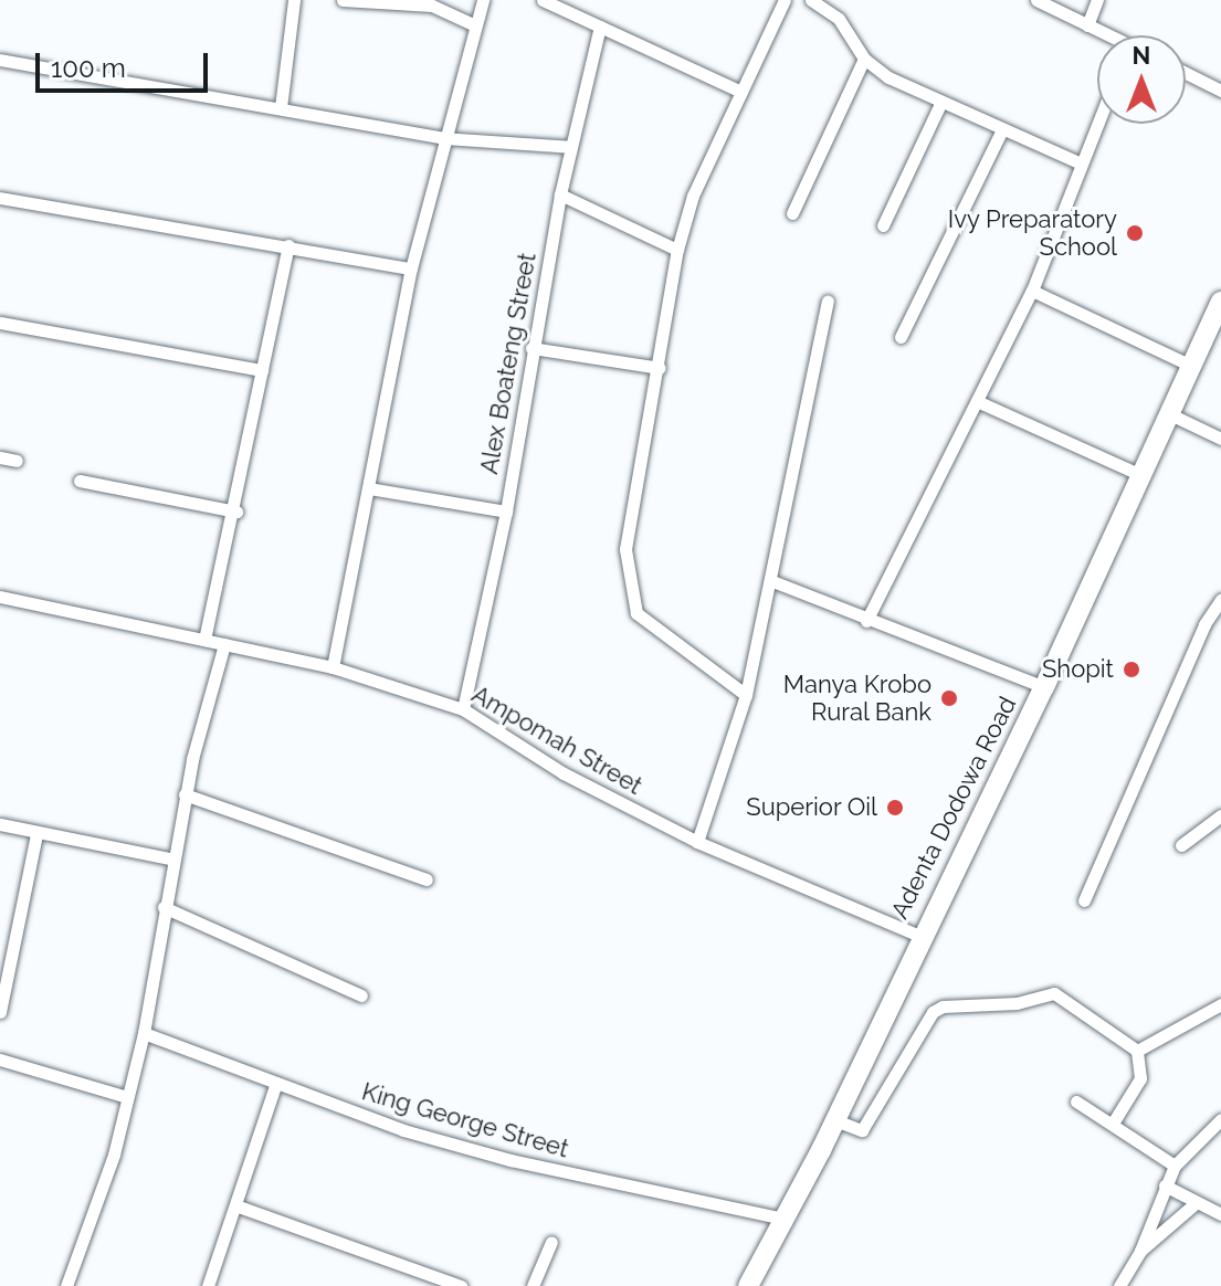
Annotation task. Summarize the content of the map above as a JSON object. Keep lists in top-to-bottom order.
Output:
{
  "streets": {
    "main road": ["Adenta Dodowa Road"],
    "street": ["Alex Boateng Street", "Ampomah Street", "King George Street"]
  },
  "crossings": [
    ["Alex Boateng Street", "Ampomah Street"],
    ["Ampomah Street", "Adenta Dodowa Road"],
    ["Adenta Dodowa Road", "King George Street"]
  ],
  "places": [
    "Ivy Preparatory School",
    "Shopit",
    "Manya Krobo Rural Bank",
    "Superior Oil"
  ],
  "scale_bar": "100 m",
  "north": "top"
}
